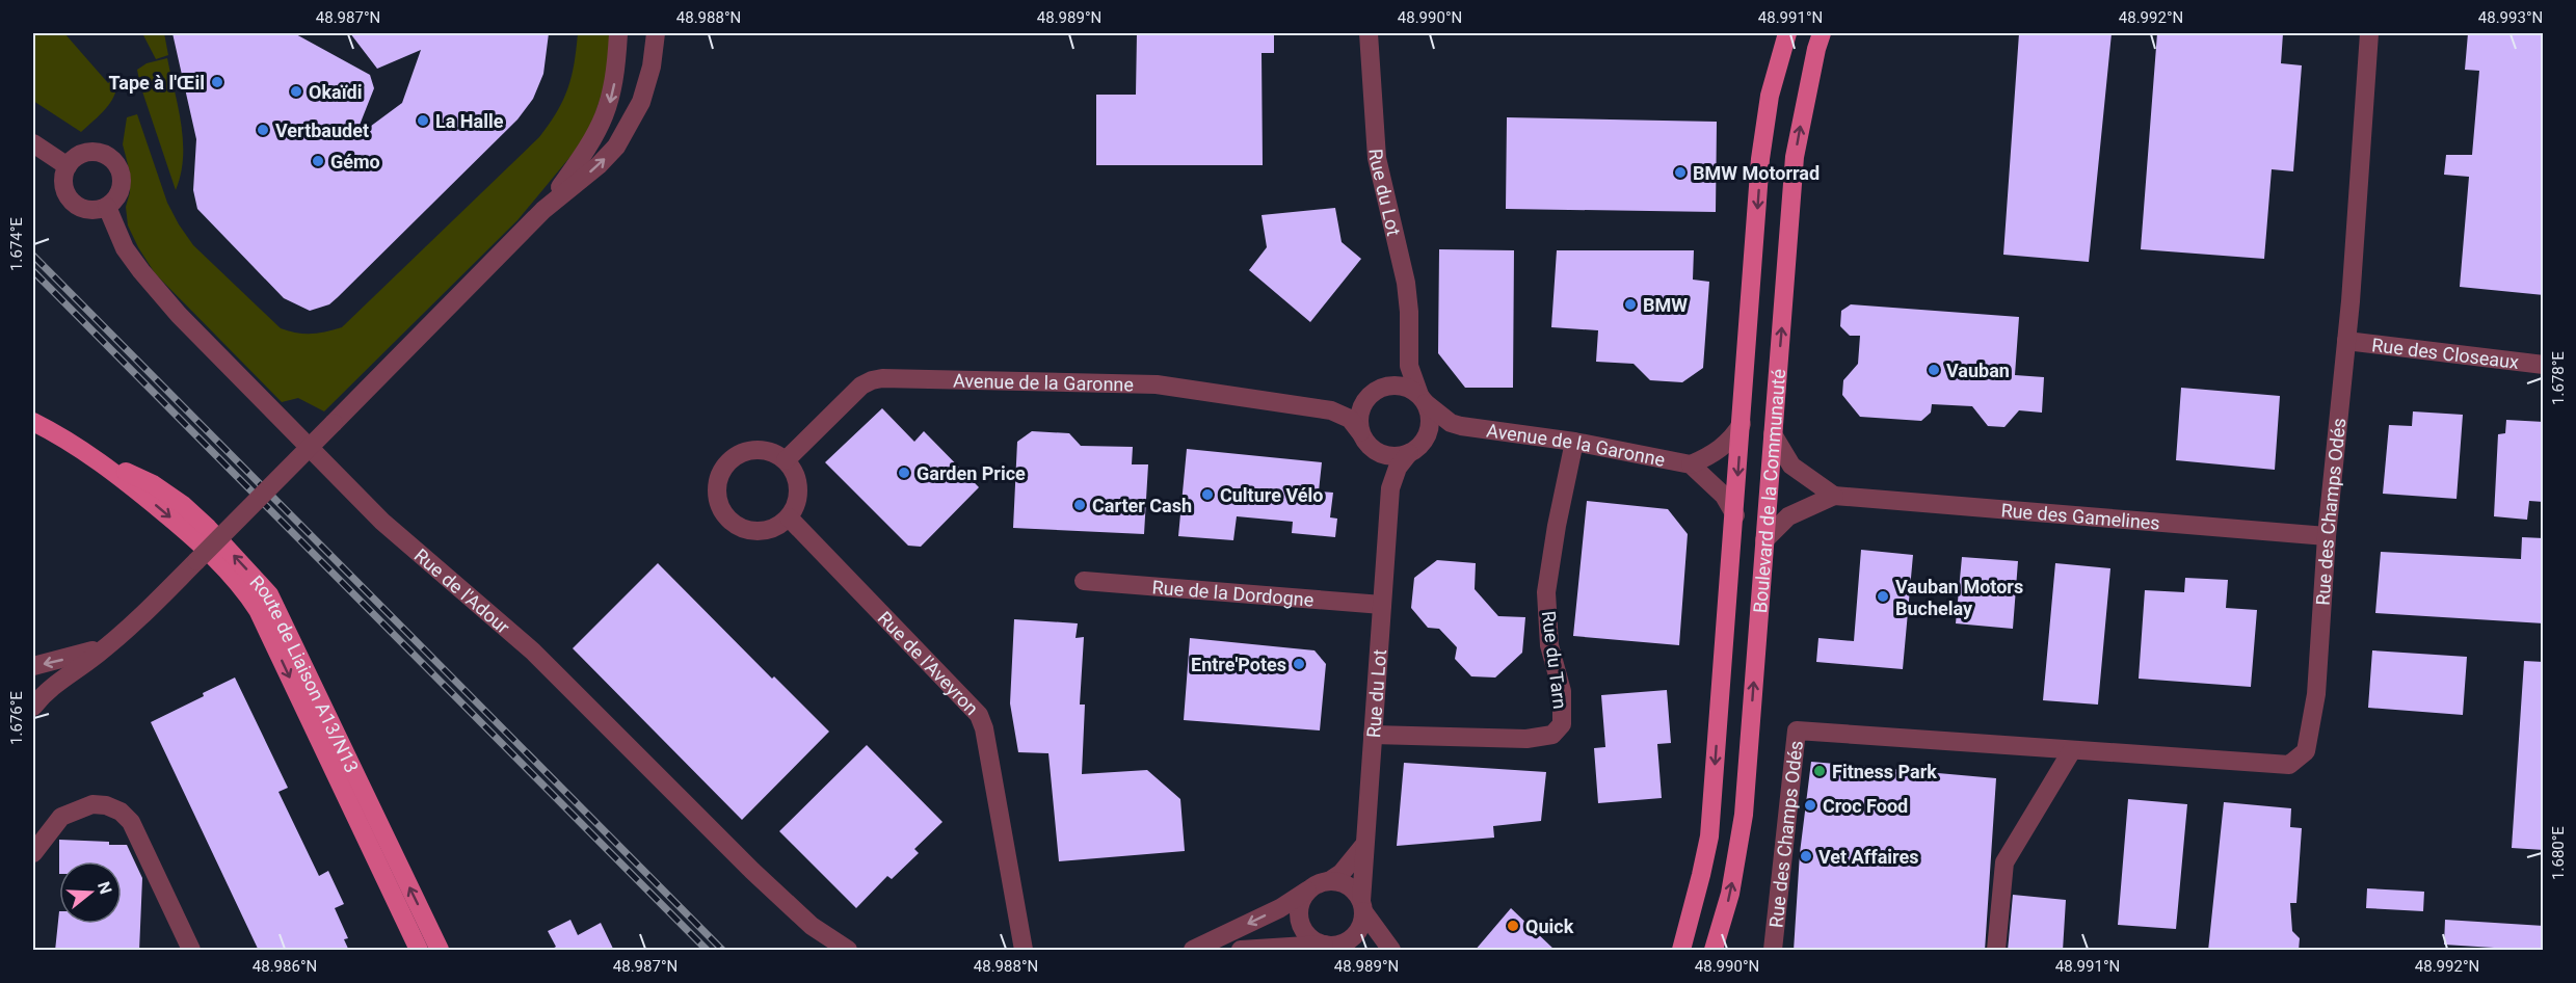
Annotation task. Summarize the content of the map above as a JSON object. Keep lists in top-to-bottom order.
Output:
{
  "streets": {
    "main road": ["Boulevard de la Communauté", "Route de Liaison A13/N13"],
    "street": [
      "Rue du Lot",
      "Rue des Closeaux",
      "Avenue de la Garonne",
      "Rue des Champs Odés",
      "Rue des Gamelines",
      "Rue de l'Adour",
      "Rue de la Dordogne",
      "Rue du Tarn",
      "Rue de l'Aveyron"
    ]
  },
  "crossings": [
    ["Rue du Lot", "Rue de la Dordogne"],
    ["Rue du Lot", "Rue du Tarn"],
    ["Rue des Closeaux", "Rue des Champs Odés"],
    ["Avenue de la Garonne", "Rue du Tarn"],
    ["Avenue de la Garonne", "Rue de l'Aveyron"],
    ["Boulevard de la Communauté", "Rue des Gamelines"],
    ["Rue des Champs Odés", "Rue des Gamelines"]
  ],
  "places": [
    "Tape à l'Œil",
    "Okaïdi",
    "La Halle",
    "Vertbaudet",
    "Gémo",
    "BMW Motorrad",
    "BMW",
    "Vauban",
    "Garden Price",
    "Culture Vélo",
    "Carter Cash",
    "Vauban Motors Buchelay",
    "Entre'Potes",
    "Fitness Park",
    "Croc Food",
    "Vet Affaires",
    "Quick"
  ],
  "north": "right",
  "coordinates": [
    "48.987°N",
    "48.988°N",
    "48.989°N",
    "48.990°N",
    "48.991°N",
    "48.992°N",
    "48.993°N",
    "1.674°E",
    "1.678°E",
    "1.676°E",
    "1.680°E",
    "48.986°N"
  ]
}
